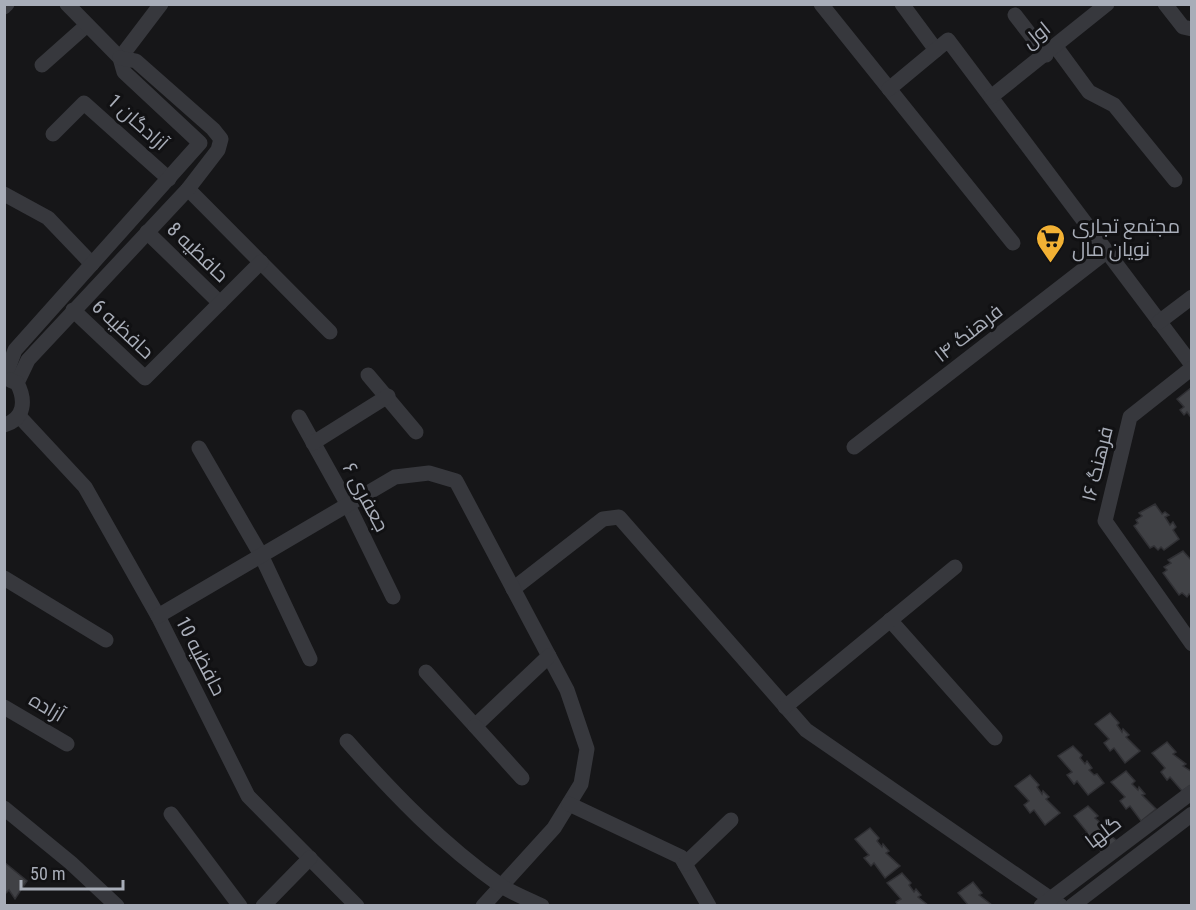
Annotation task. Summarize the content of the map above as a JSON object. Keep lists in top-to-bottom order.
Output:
{
  "streets": {
    "street": [
      "اول",
      "آزادگان 1",
      "حافظیه 8",
      "حافظیه 6",
      "فرهنگ ۱۴",
      "فرهنگ ۱۶",
      "جعفری ۶",
      "حافظیه 10",
      "آزاده",
      "گلها"
    ]
  },
  "crossings": [
    ["حافظیه 8", "حافظیه 6"]
  ],
  "places": {
    "supermarket": ["مجتمع تجاری نویان مال"]
  },
  "scale_bar": "50 m"
}
